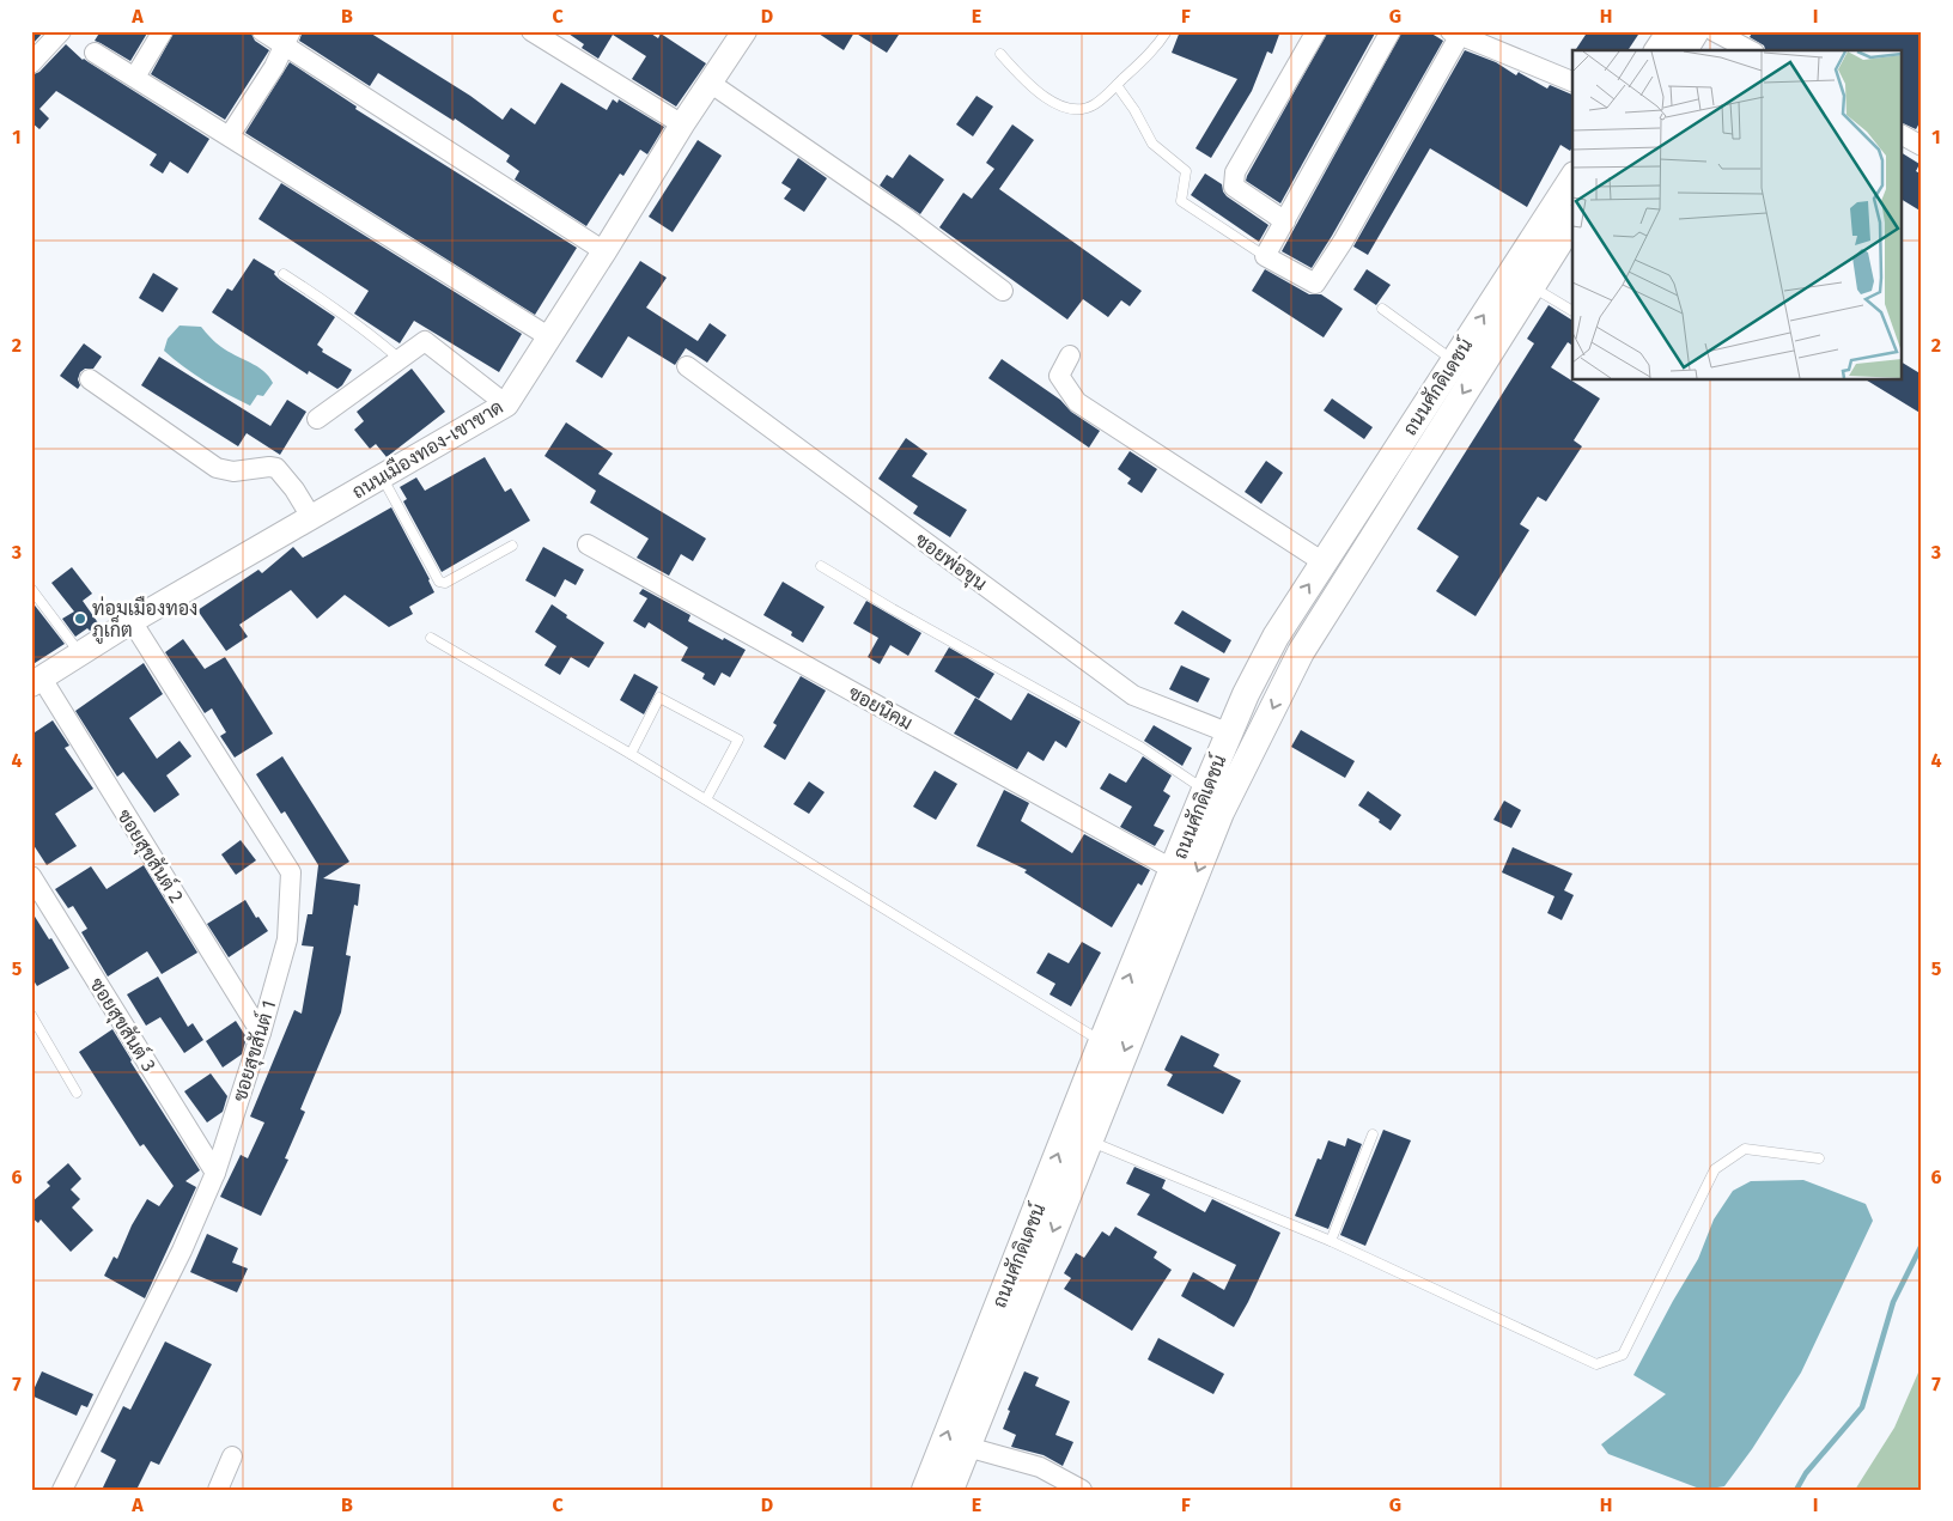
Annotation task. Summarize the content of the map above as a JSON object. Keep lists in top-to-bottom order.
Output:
{
  "streets": {
    "main road": ["ถนนศักดิเดชน์"],
    "street": [
      "ถนนเมืองทอง-เขาขาด",
      "ซอยพ่อขุน",
      "ซอยนิคม",
      "ซอยสุขสันต์ 2",
      "ซอยสุขสันต์ 3",
      "ซอยสุขสันต์ 1"
    ]
  },
  "crossings": [
    ["ถนนศักดิเดชน์", "ซอยพ่อขุน"],
    ["ถนนศักดิเดชน์", "ซอยนิคม"],
    ["ถนนเมืองทอง-เขาขาด", "ซอยสุขสันต์ 2"],
    ["ถนนเมืองทอง-เขาขาด", "ซอยสุขสันต์ 1"],
    ["ซอยสุขสันต์ 2", "ซอยสุขสันต์ 1"],
    ["ซอยสุขสันต์ 3", "ซอยสุขสันต์ 1"]
  ],
  "places": ["ท่อมเมืองทอง ภูเก็ต"],
  "grid": {
    "columns": [
      "A",
      "B",
      "C",
      "D",
      "E",
      "F",
      "G",
      "H",
      "I"
    ],
    "rows": [
      "1",
      "2",
      "3",
      "4",
      "5",
      "6",
      "7"
    ]
  }
}
